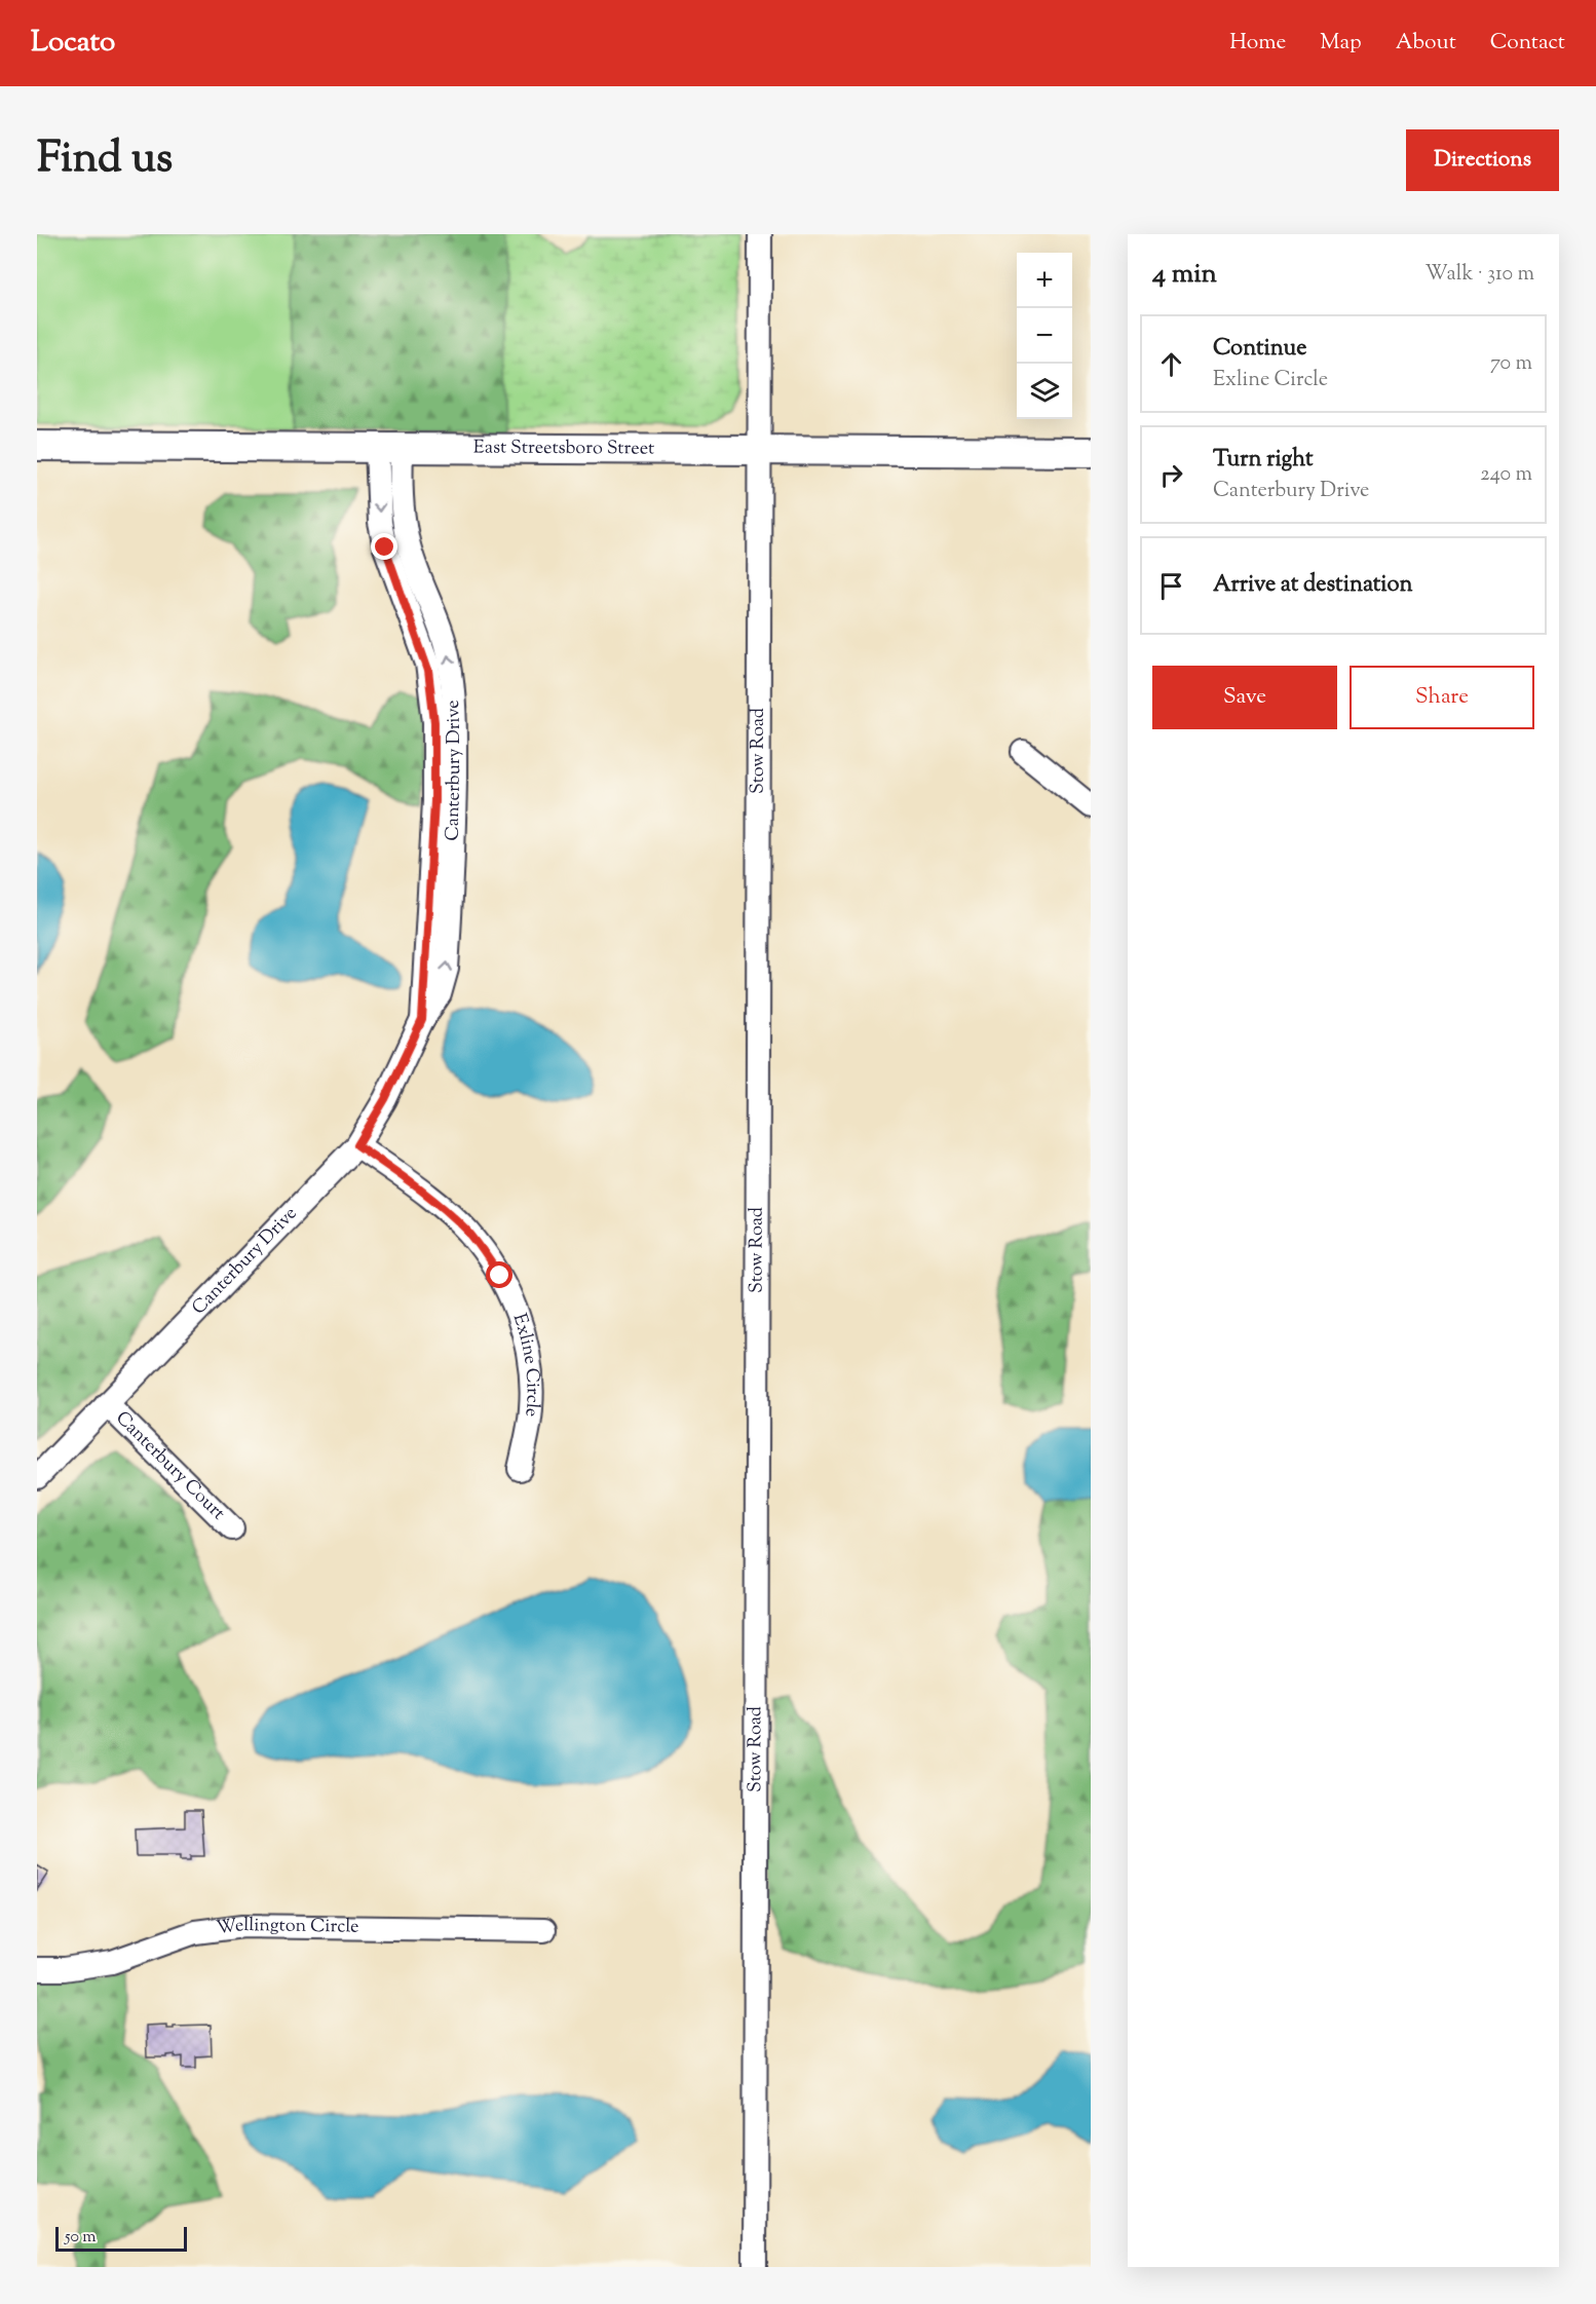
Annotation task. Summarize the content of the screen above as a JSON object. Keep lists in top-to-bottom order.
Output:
{
  "streets": {
    "main road": ["East Streetsboro Street"],
    "street": [
      "Stow Road",
      "Canterbury Drive",
      "Exline Circle",
      "Canterbury Court",
      "Wellington Circle"
    ]
  },
  "crossings": [
    ["East Streetsboro Street", "Stow Road"],
    ["East Streetsboro Street", "Canterbury Drive"],
    ["Canterbury Drive", "Exline Circle"],
    ["Canterbury Drive", "Canterbury Court"]
  ],
  "scale_bar": "50 m",
  "page": {
    "header": "Locato",
    "nav": [
      "Home",
      "Map",
      "About",
      "Contact"
    ],
    "title": "Find us",
    "buttons": [
      "Directions",
      ["Save", "Share"]
    ],
    "heading": ["4 min", "Walk · 310 m"],
    "map_buttons": ["+", "−"],
    "list": [
      ["Continue", "Exline Circle", "70 m"],
      ["Turn right", "Canterbury Drive", "240 m"],
      "Arrive at destination"
    ],
    "scale": "50 m"
  }
}
